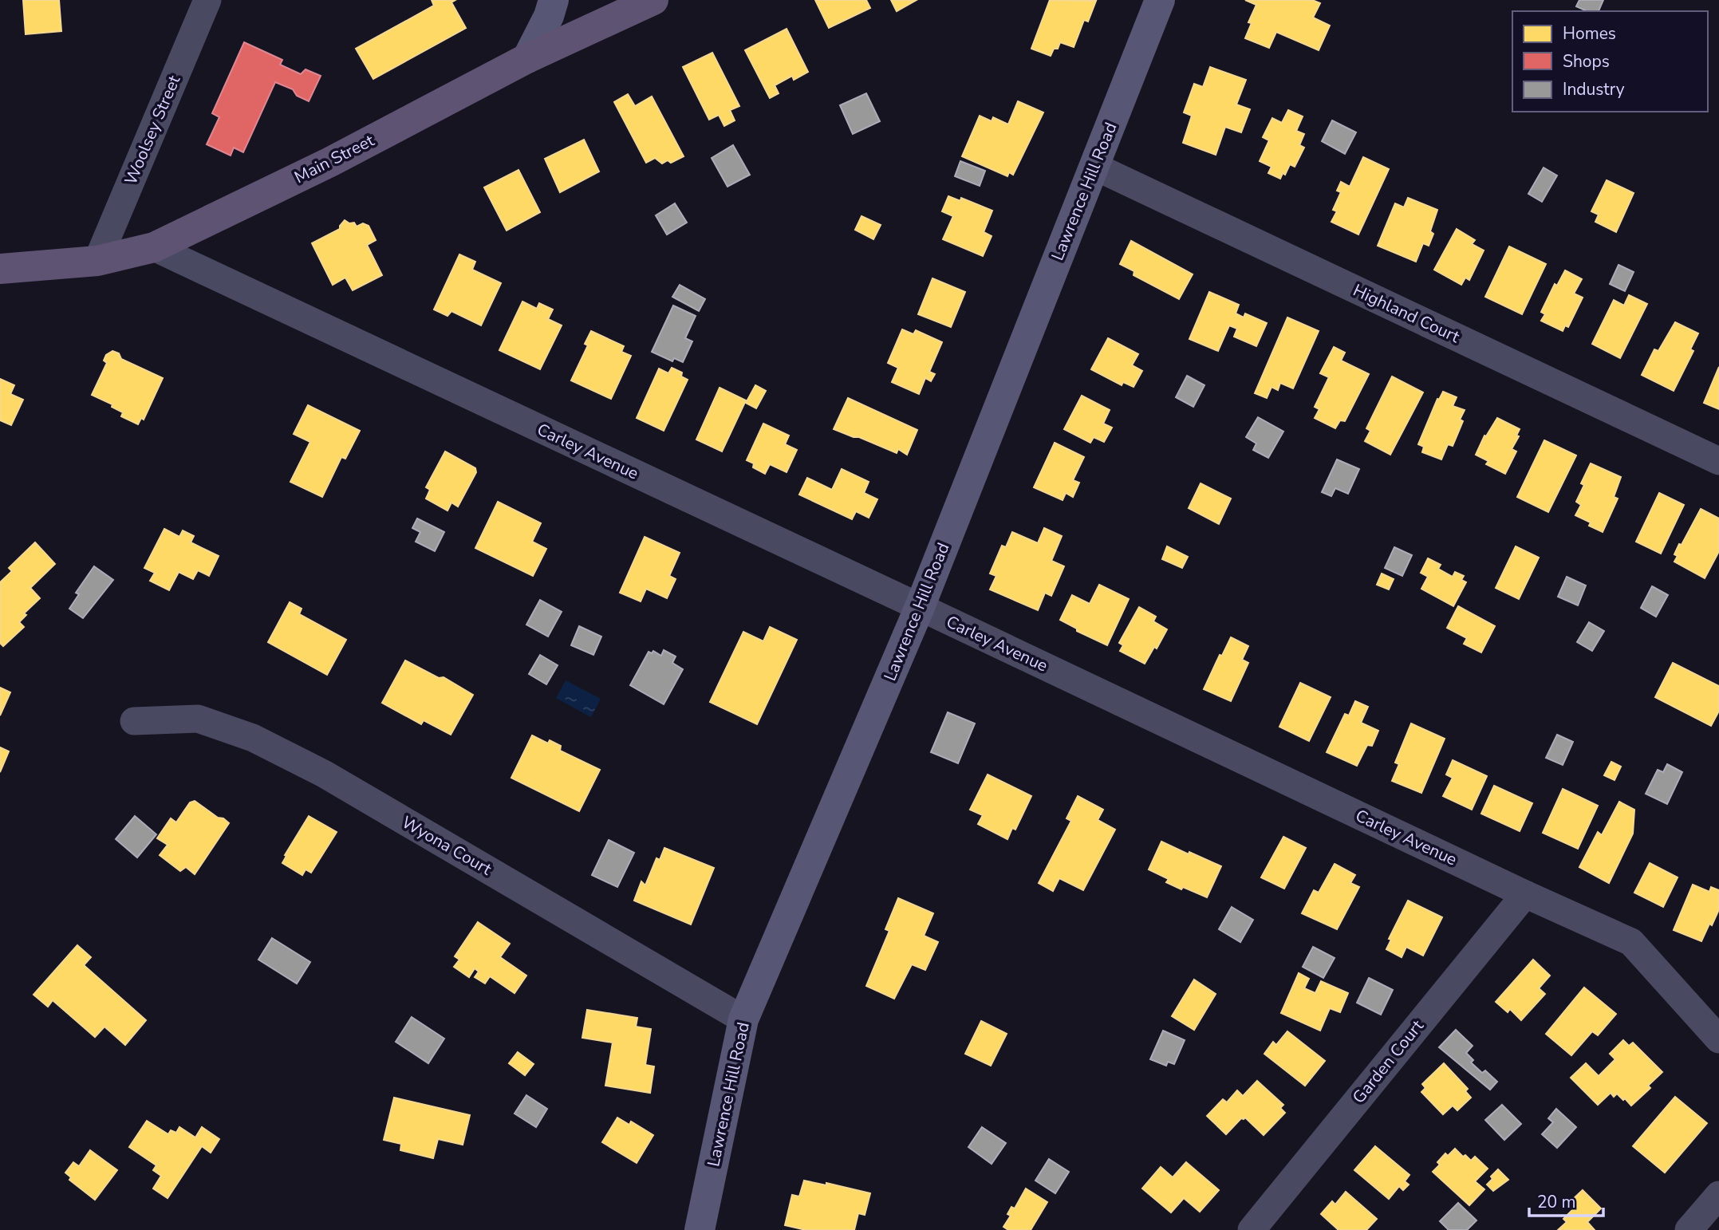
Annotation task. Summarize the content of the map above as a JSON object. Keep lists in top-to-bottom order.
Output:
{
  "streets": {
    "main road": ["Main Street", "Lawrence Hill Road"],
    "street": [
      "Woolsey Street",
      "Highland Court",
      "Carley Avenue",
      "Wyona Court",
      "Garden Court"
    ]
  },
  "crossings": [
    ["Woolsey Street", "Main Street"],
    ["Main Street", "Carley Avenue"],
    ["Lawrence Hill Road", "Highland Court"],
    ["Lawrence Hill Road", "Carley Avenue"],
    ["Lawrence Hill Road", "Wyona Court"],
    ["Carley Avenue", "Garden Court"]
  ],
  "legend": ["Homes", "Shops", "Industry"],
  "scale_bar": "20 m"
}
